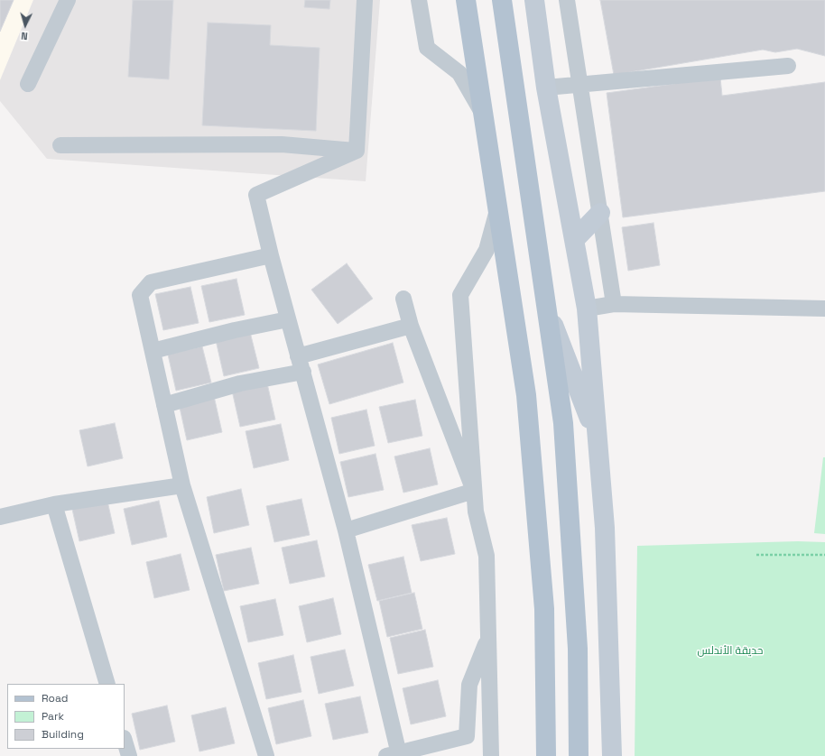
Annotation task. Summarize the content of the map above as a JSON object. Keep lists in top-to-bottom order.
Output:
{
  "parks": ["حديقة الأندلس"],
  "legend": ["Road", "Park", "Building"],
  "north": "bottom"
}
